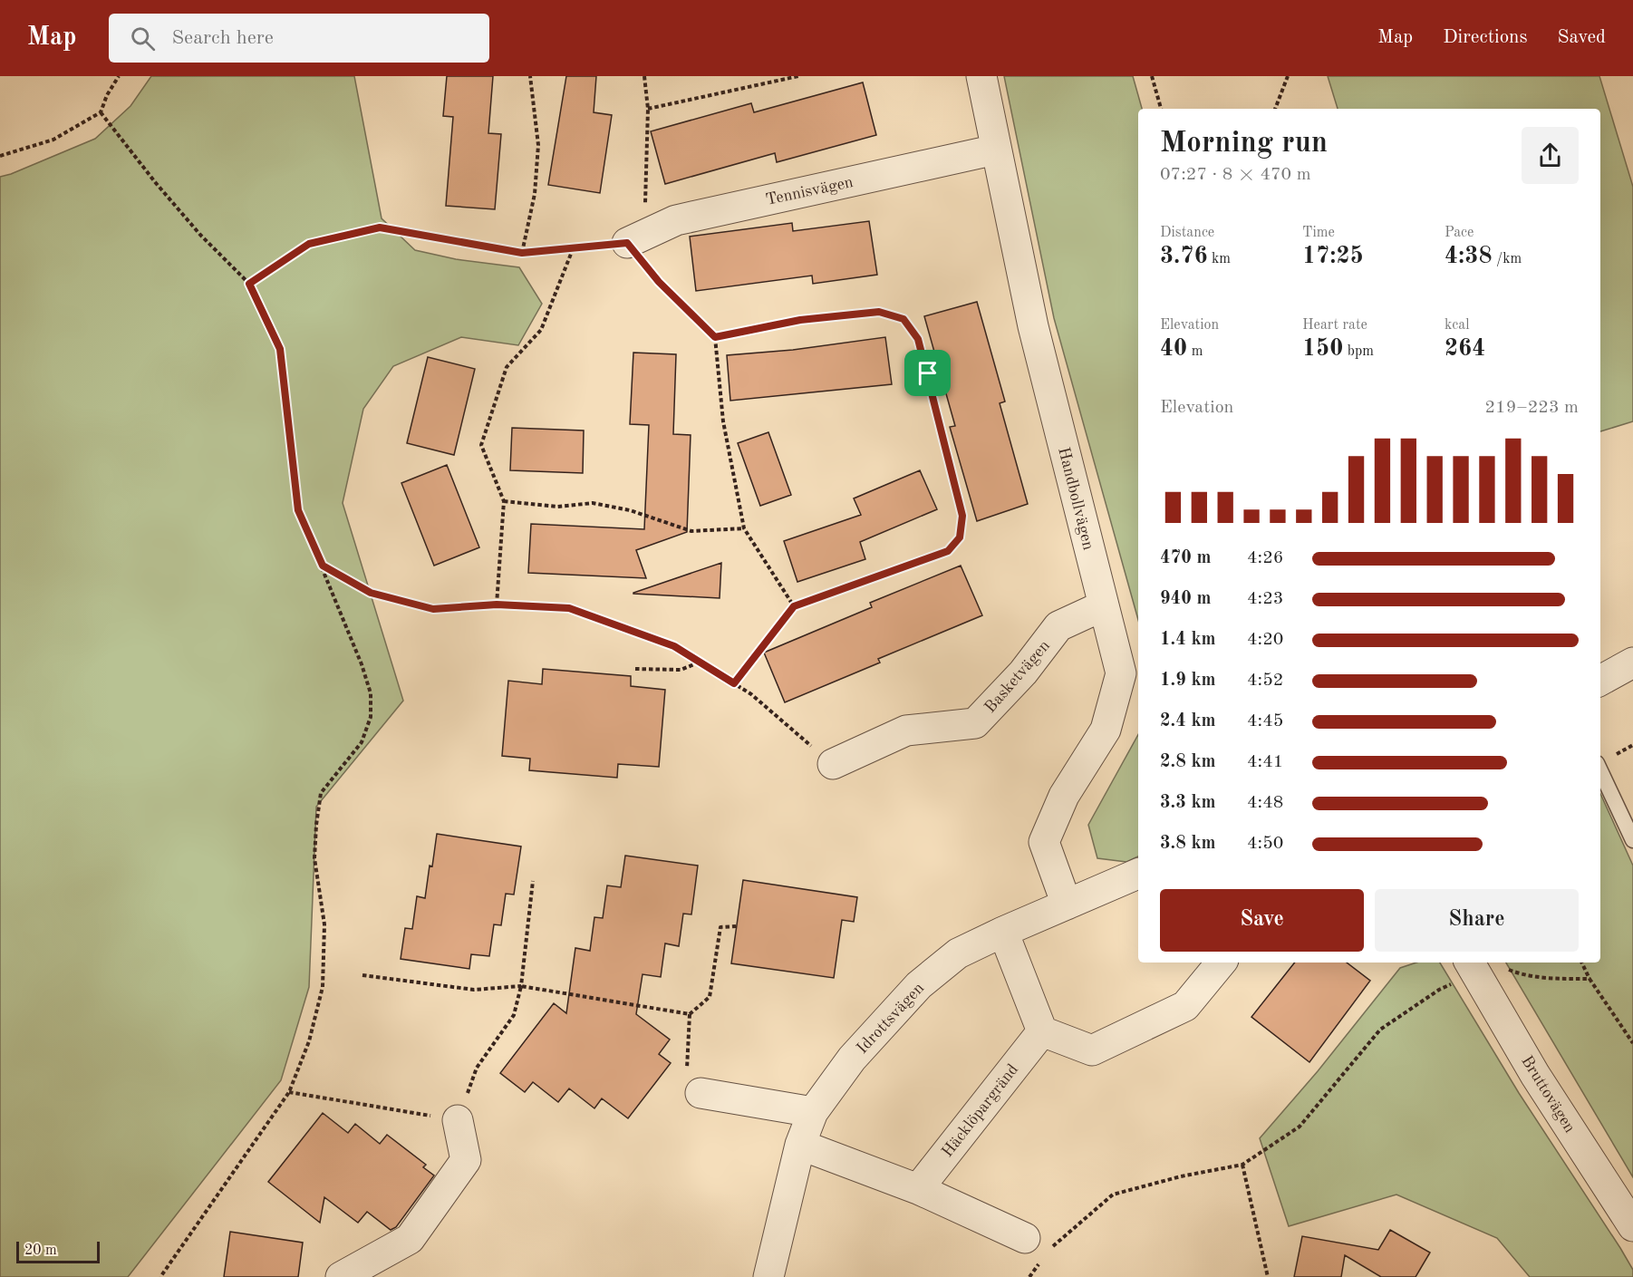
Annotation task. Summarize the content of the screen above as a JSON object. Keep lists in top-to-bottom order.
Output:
{
  "streets": {
    "street": [
      "Tennisvägen",
      "Handbollvägen",
      "Basketvägen",
      "Idrottsvägen",
      "Bruttovägen",
      "Häcklöpargränd"
    ]
  },
  "crossings": [
    ["Tennisvägen", "Handbollvägen"],
    ["Handbollvägen", "Basketvägen"],
    ["Handbollvägen", "Idrottsvägen"]
  ],
  "scale_bar": "20 m",
  "page": {
    "header": "Map",
    "search": "Search here",
    "nav": ["Map", "Directions", "Saved"],
    "heading": ["Morning run", "07:27 · 8 × 470 m"],
    "stats": [
      ["Distance", "3.76 km"],
      ["Time", "17:25"],
      ["Pace", "4:38 /km"],
      ["Elevation", "40 m"],
      ["Heart rate", "150 bpm"],
      ["kcal", "264"]
    ],
    "chart": ["Elevation", "219–223 m"],
    "list": [
      {
        "name": "470 m",
        "note": "4:26"
      },
      {
        "name": "940 m",
        "note": "4:23"
      },
      {
        "name": "1.4 km",
        "note": "4:20"
      },
      {
        "name": "1.9 km",
        "note": "4:52"
      },
      {
        "name": "2.4 km",
        "note": "4:45"
      },
      {
        "name": "2.8 km",
        "note": "4:41"
      },
      {
        "name": "3.3 km",
        "note": "4:48"
      },
      {
        "name": "3.8 km",
        "note": "4:50"
      }
    ],
    "buttons": ["Save", "Share"],
    "scale": "20 m"
  }
}
